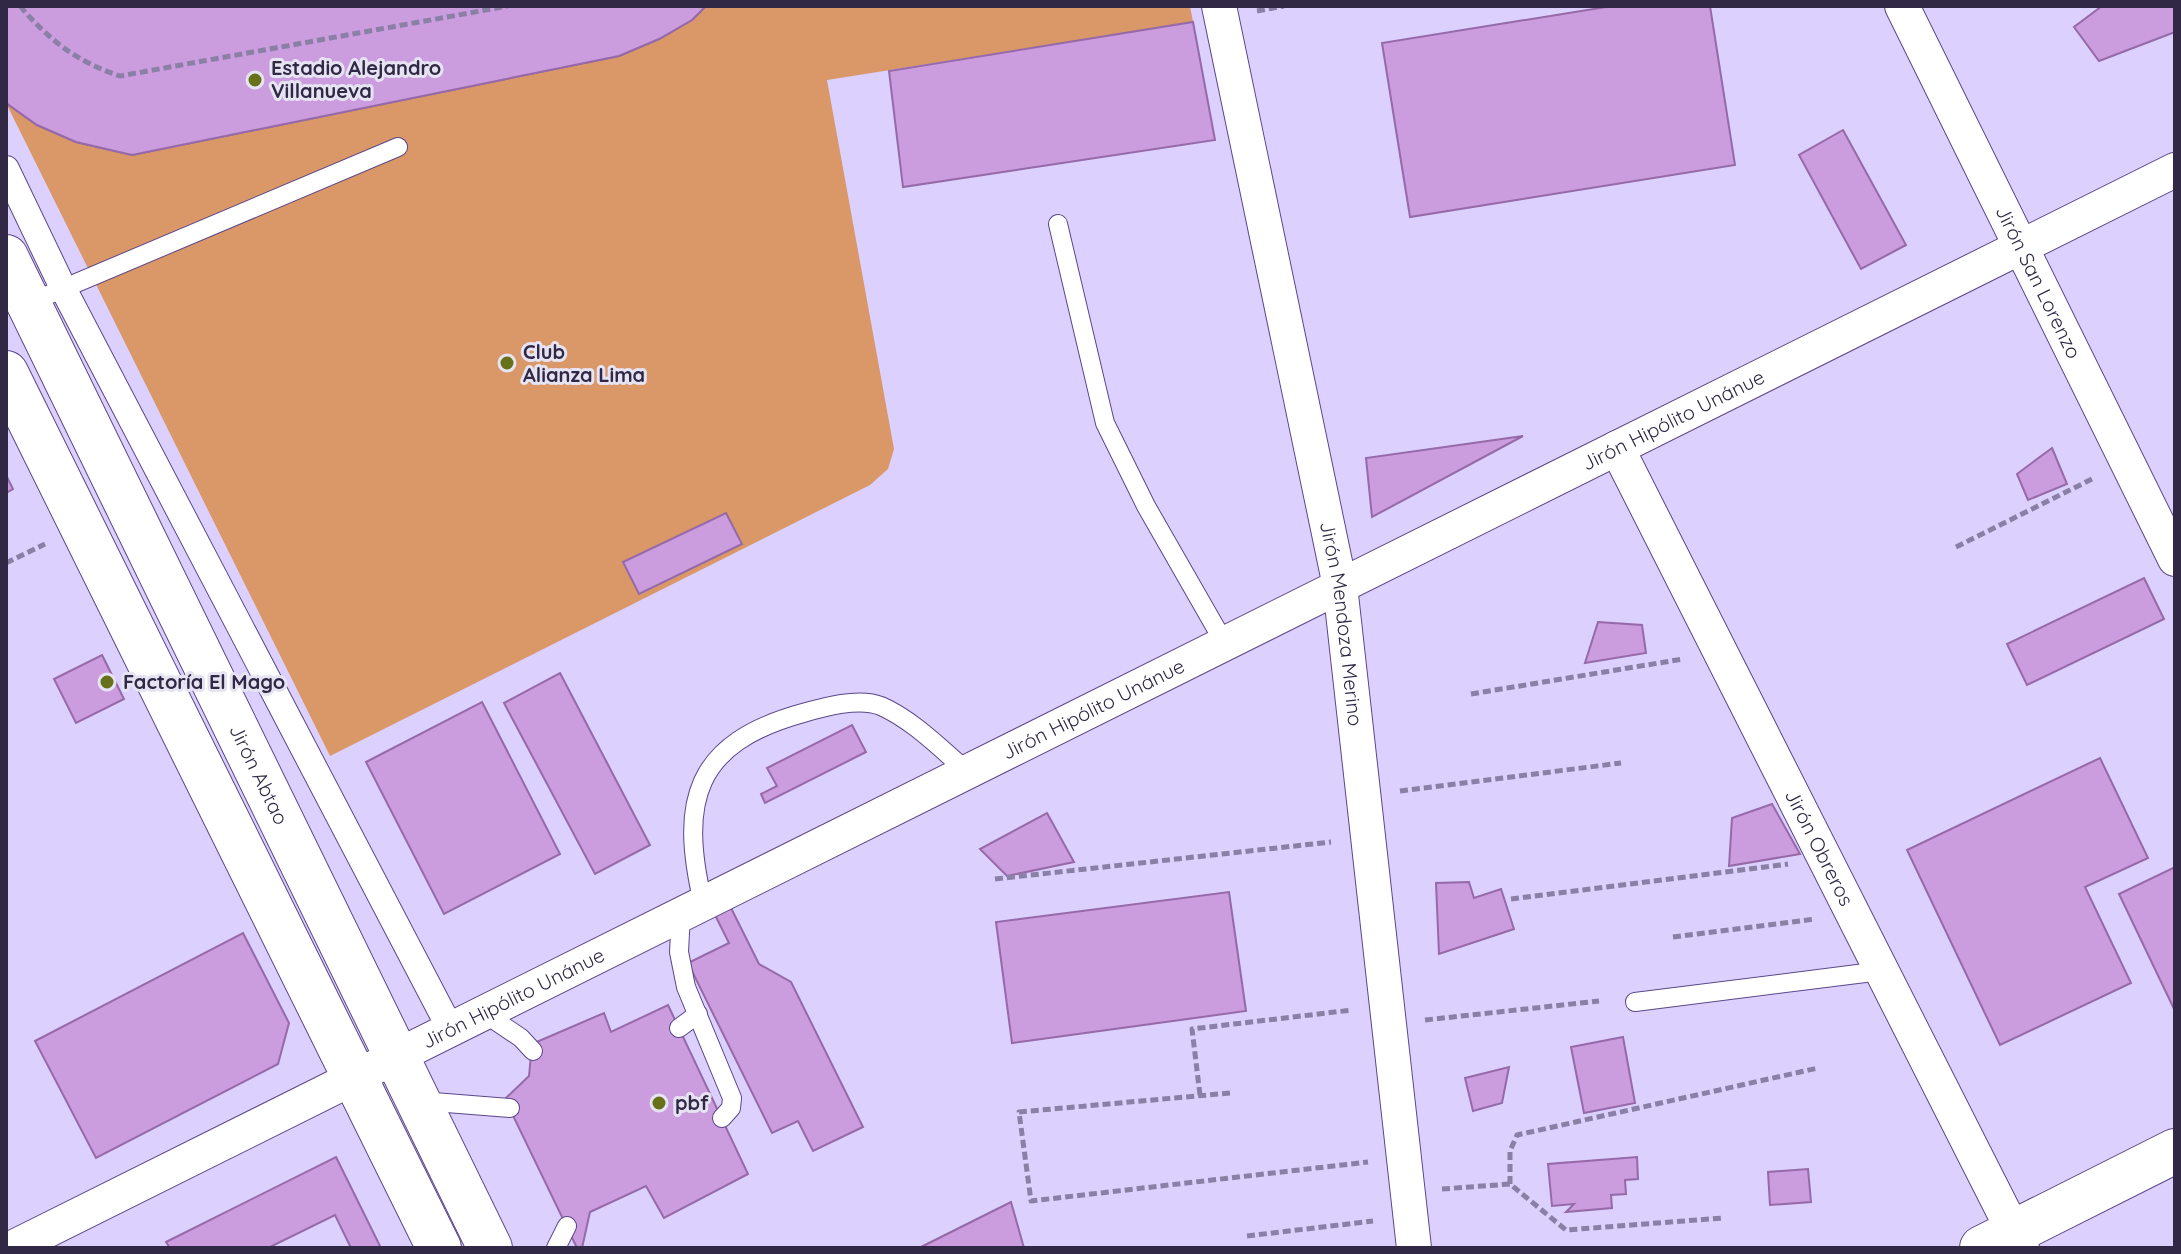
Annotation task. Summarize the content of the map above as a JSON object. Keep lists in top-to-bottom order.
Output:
{
  "streets": {
    "street": [
      "Jirón San Lorenzo",
      "Jirón Hipólito Unánue",
      "Jirón Mendoza Merino",
      "Jirón Abtao",
      "Jirón Obreros"
    ]
  },
  "crossings": [
    ["Jirón San Lorenzo", "Jirón Hipólito Unánue"],
    ["Jirón Hipólito Unánue", "Jirón Mendoza Merino"],
    ["Jirón Hipólito Unánue", "Jirón Abtao"],
    ["Jirón Hipólito Unánue", "Jirón Obreros"]
  ],
  "places": [
    "Estadio Alejandro Villanueva",
    "Club Alianza Lima",
    "Factoría El Mago",
    "pbf"
  ]
}
